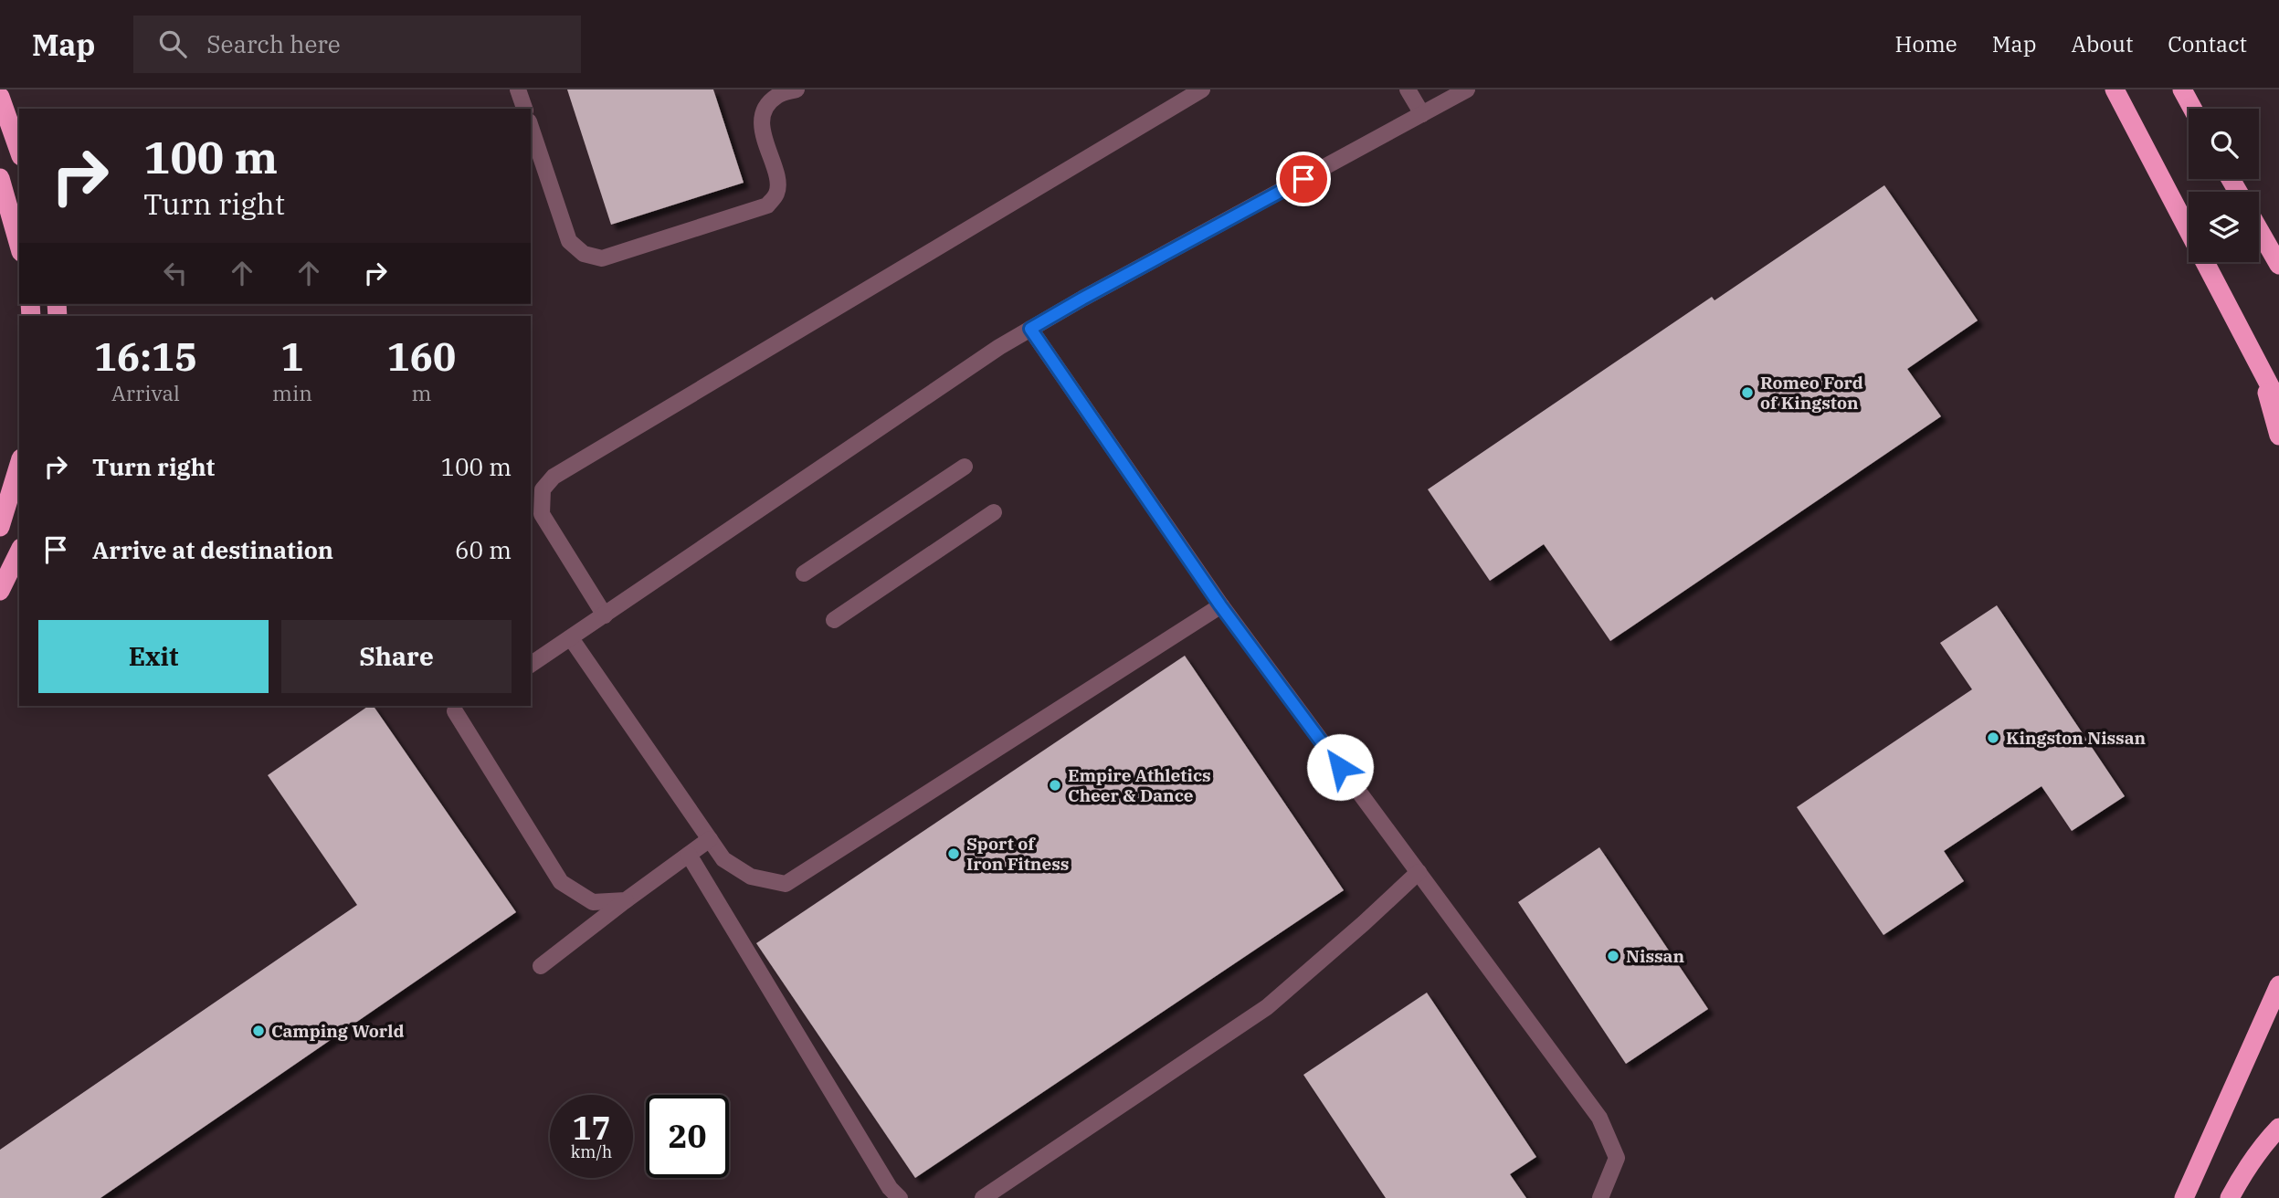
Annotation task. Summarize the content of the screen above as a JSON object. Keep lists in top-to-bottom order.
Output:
{
  "places": [
    "Romeo Ford of Kingston",
    "Kingston Nissan",
    "Empire Athletics Cheer & Dance",
    "Sport of Iron Fitness",
    "Nissan",
    "Camping World"
  ],
  "page": {
    "header": "Map",
    "search": "Search here",
    "nav": [
      "Home",
      "Map",
      "About",
      "Contact"
    ],
    "turn": ["100 m", "Turn right"],
    "eta": [
      "16:15",
      "Arrival",
      "1",
      "min",
      "160",
      "m"
    ],
    "list": [
      {
        "name": "Turn right",
        "value": "100 m"
      },
      {
        "name": "Arrive at destination",
        "value": "60 m"
      }
    ],
    "buttons": ["Exit", "Share"],
    "speed": "17 km/h",
    "limit": "20"
  }
}
